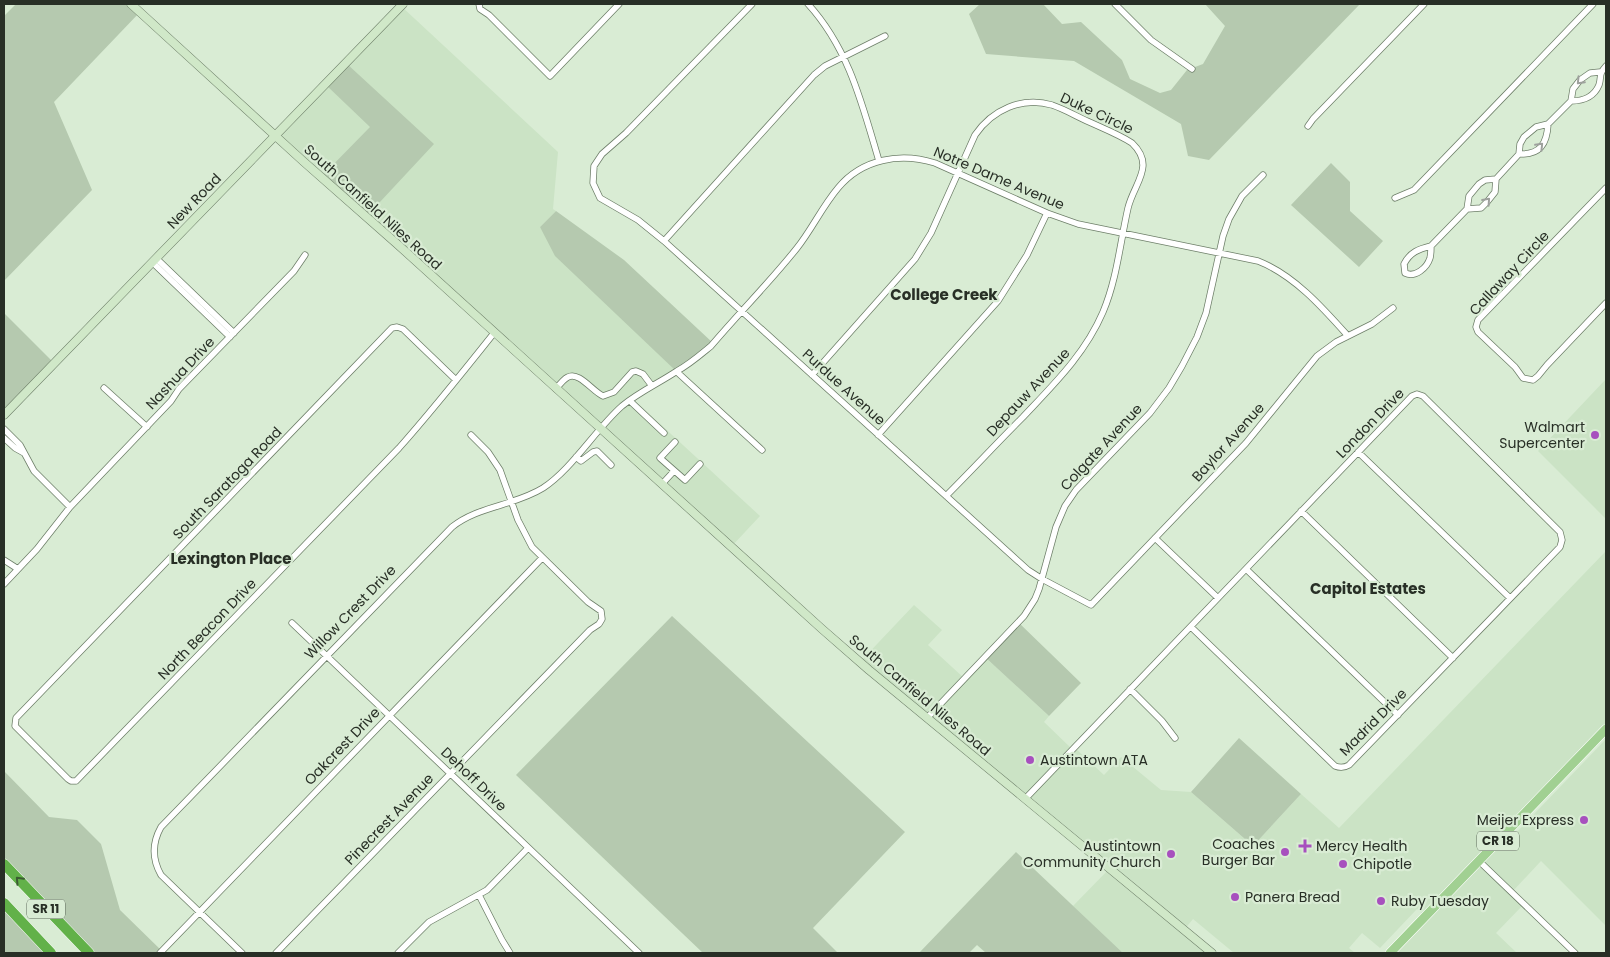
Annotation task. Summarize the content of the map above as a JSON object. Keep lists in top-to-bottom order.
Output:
{
  "streets": {
    "highway": ["SR 11"],
    "main road": ["New Road", "South Canfield Niles Road", "CR 18"],
    "street": [
      "Duke Circle",
      "Notre Dame Avenue",
      "Callaway Circle",
      "Nashua Drive",
      "Purdue Avenue",
      "Depauw Avenue",
      "London Drive",
      "Baylor Avenue",
      "Colgate Avenue",
      "South Saratoga Road",
      "Willow Crest Drive",
      "North Beacon Drive",
      "Madrid Drive",
      "Oakcrest Drive",
      "Dehoff Drive",
      "Pinecrest Avenue"
    ]
  },
  "crossings": [
    ["Duke Circle", "Notre Dame Avenue"],
    ["Duke Circle", "Purdue Avenue"],
    ["Duke Circle", "Depauw Avenue"],
    ["Notre Dame Avenue", "South Canfield Niles Road"],
    ["Notre Dame Avenue", "Purdue Avenue"],
    ["Notre Dame Avenue", "Depauw Avenue"],
    ["Notre Dame Avenue", "Baylor Avenue"],
    ["Notre Dame Avenue", "Colgate Avenue"],
    ["Notre Dame Avenue", "Willow Crest Drive"],
    ["New Road", "South Canfield Niles Road"],
    ["South Canfield Niles Road", "London Drive"],
    ["South Canfield Niles Road", "Colgate Avenue"],
    ["South Canfield Niles Road", "Willow Crest Drive"],
    ["South Canfield Niles Road", "North Beacon Drive"],
    ["Purdue Avenue", "Depauw Avenue"],
    ["Purdue Avenue", "Baylor Avenue"],
    ["Purdue Avenue", "Colgate Avenue"],
    ["London Drive", "Madrid Drive"],
    ["South Saratoga Road", "North Beacon Drive"],
    ["Willow Crest Drive", "Oakcrest Drive"],
    ["Willow Crest Drive", "Dehoff Drive"],
    ["Oakcrest Drive", "Dehoff Drive"],
    ["Oakcrest Drive", "Pinecrest Avenue"],
    ["Dehoff Drive", "Pinecrest Avenue"]
  ],
  "districts": ["College Creek", "Lexington Place", "Capitol Estates"],
  "places": {
    "other": [
      "Walmart Supercenter",
      "Austintown ATA",
      "Meijer Express",
      "Coaches Burger Bar",
      "Austintown Community Church",
      "Chipotle",
      "Panera Bread",
      "Ruby Tuesday"
    ],
    "health": ["Mercy Health"]
  }
}
